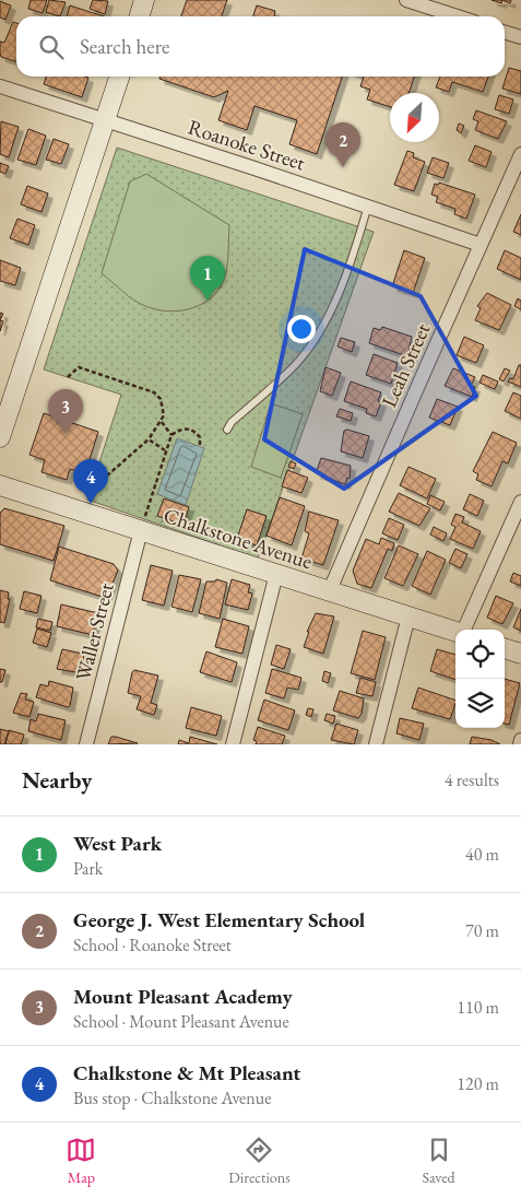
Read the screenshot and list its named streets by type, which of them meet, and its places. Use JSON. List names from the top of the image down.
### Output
{
  "streets": {
    "main road": ["Chalkstone Avenue"],
    "street": ["Roanoke Street", "Leah Street", "Waller Street"]
  },
  "crossings": [
    ["Roanoke Street", "Leah Street"],
    ["Leah Street", "Chalkstone Avenue"],
    ["Chalkstone Avenue", "Waller Street"]
  ],
  "north": "bottom left",
  "page": {
    "search": "Search here",
    "pins": [
      "2",
      "1",
      "3",
      "4"
    ],
    "heading": ["Nearby", "4 results"],
    "list": [
      {
        "mark": "1",
        "name": "West Park",
        "note": "Park",
        "value": "40 m"
      },
      {
        "mark": "2",
        "name": "George J. West Elementary School",
        "note": "School · Roanoke Street",
        "value": "70 m"
      },
      {
        "mark": "3",
        "name": "Mount Pleasant Academy",
        "note": "School · Mount Pleasant Avenue",
        "value": "110 m"
      },
      {
        "mark": "4",
        "name": "Chalkstone & Mt Pleasant",
        "note": "Bus stop · Chalkstone Avenue",
        "value": "120 m"
      }
    ],
    "nav": ["Map", "Directions", "Saved"]
  }
}
